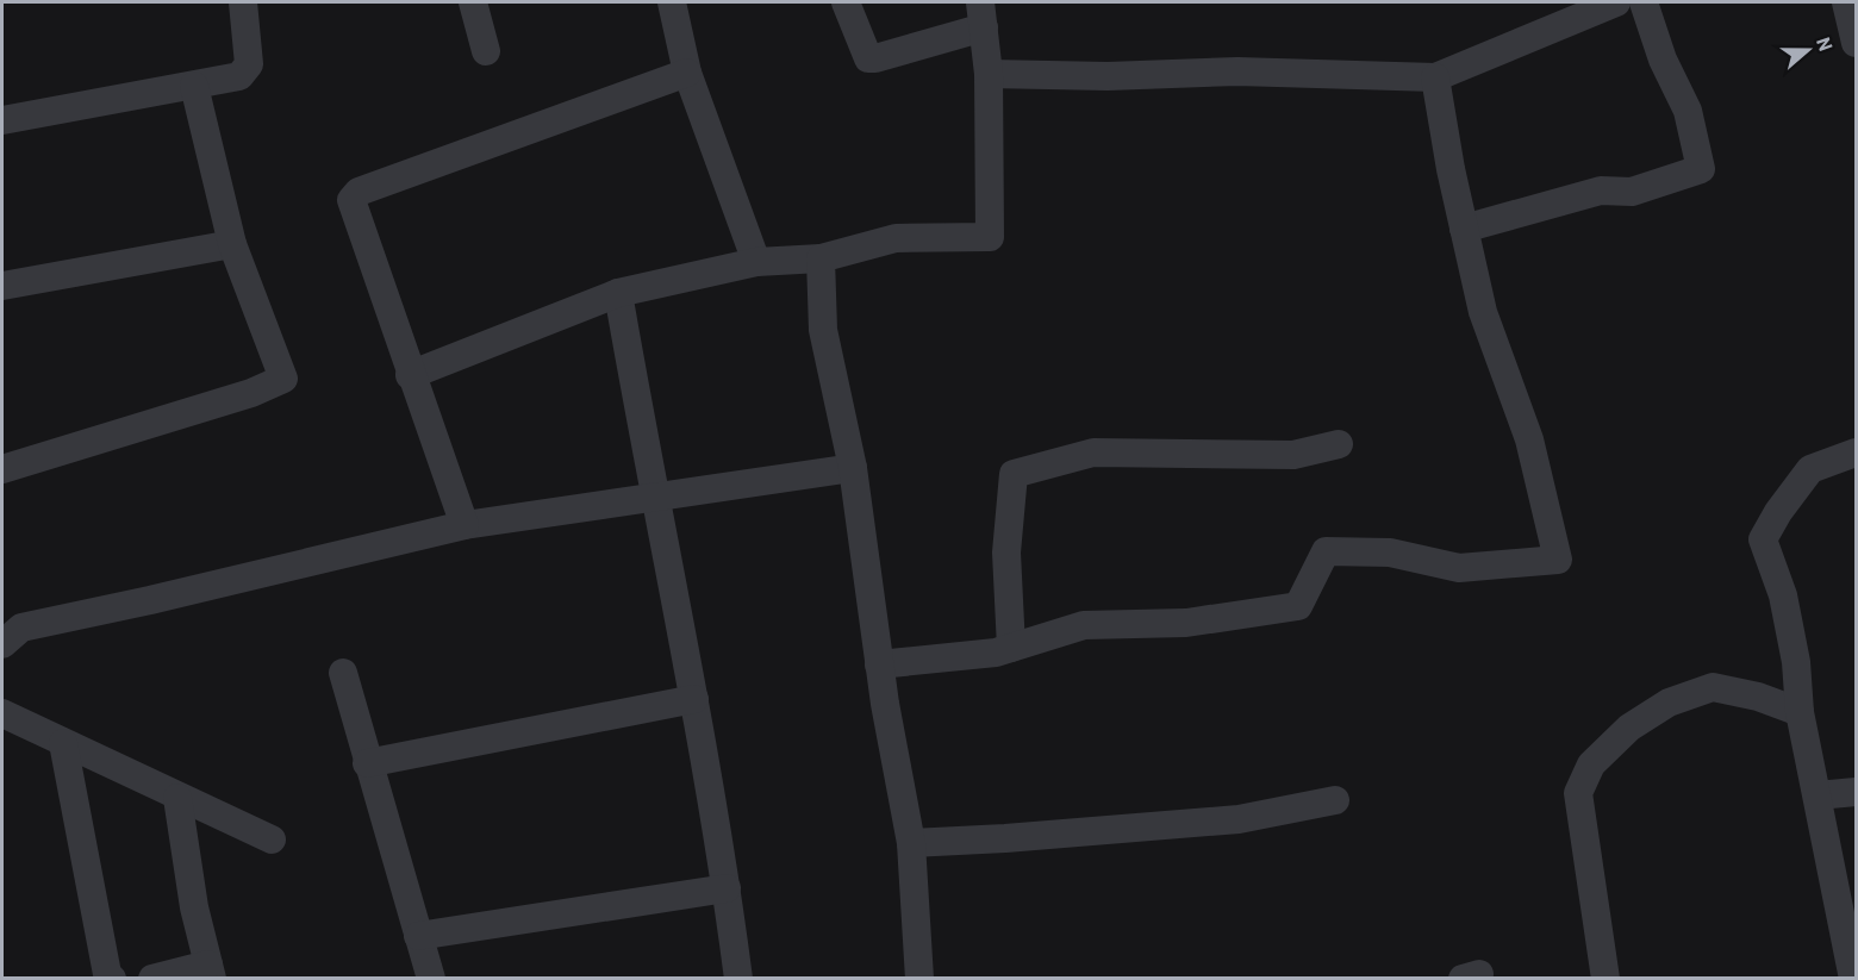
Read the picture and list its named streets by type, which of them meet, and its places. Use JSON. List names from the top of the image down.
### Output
{
  "north": "right"
}
